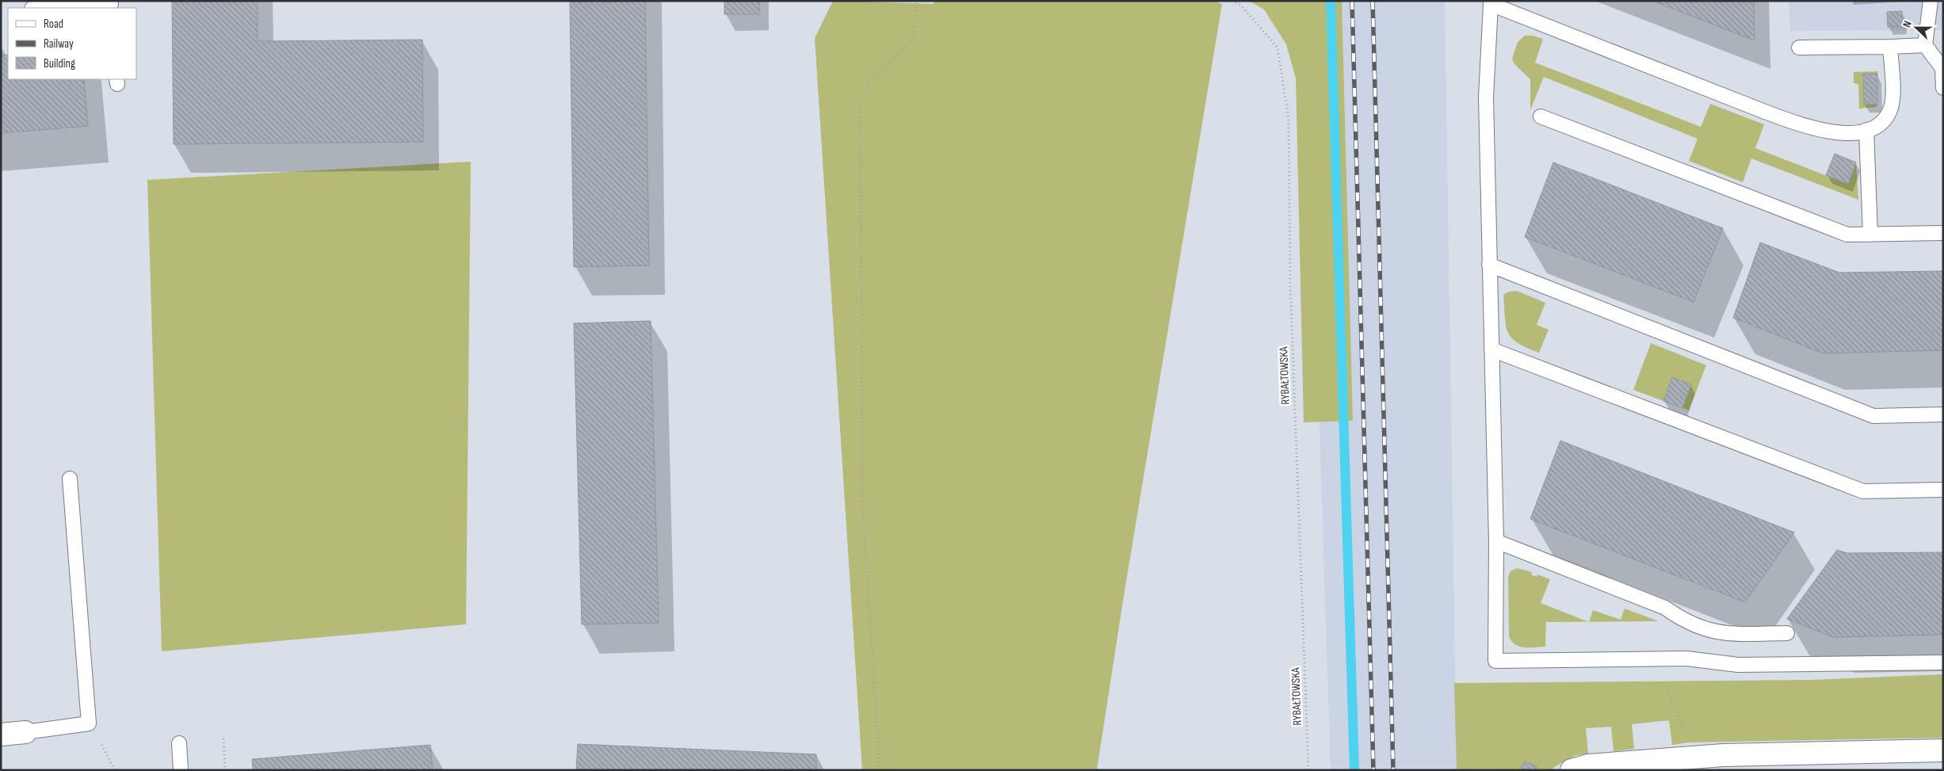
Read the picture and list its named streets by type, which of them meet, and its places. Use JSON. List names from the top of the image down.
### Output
{
  "streets": {
    "path": ["RYBAŁTOWSKA"]
  },
  "legend": ["Road", "Railway", "Building"],
  "north": "left"
}
